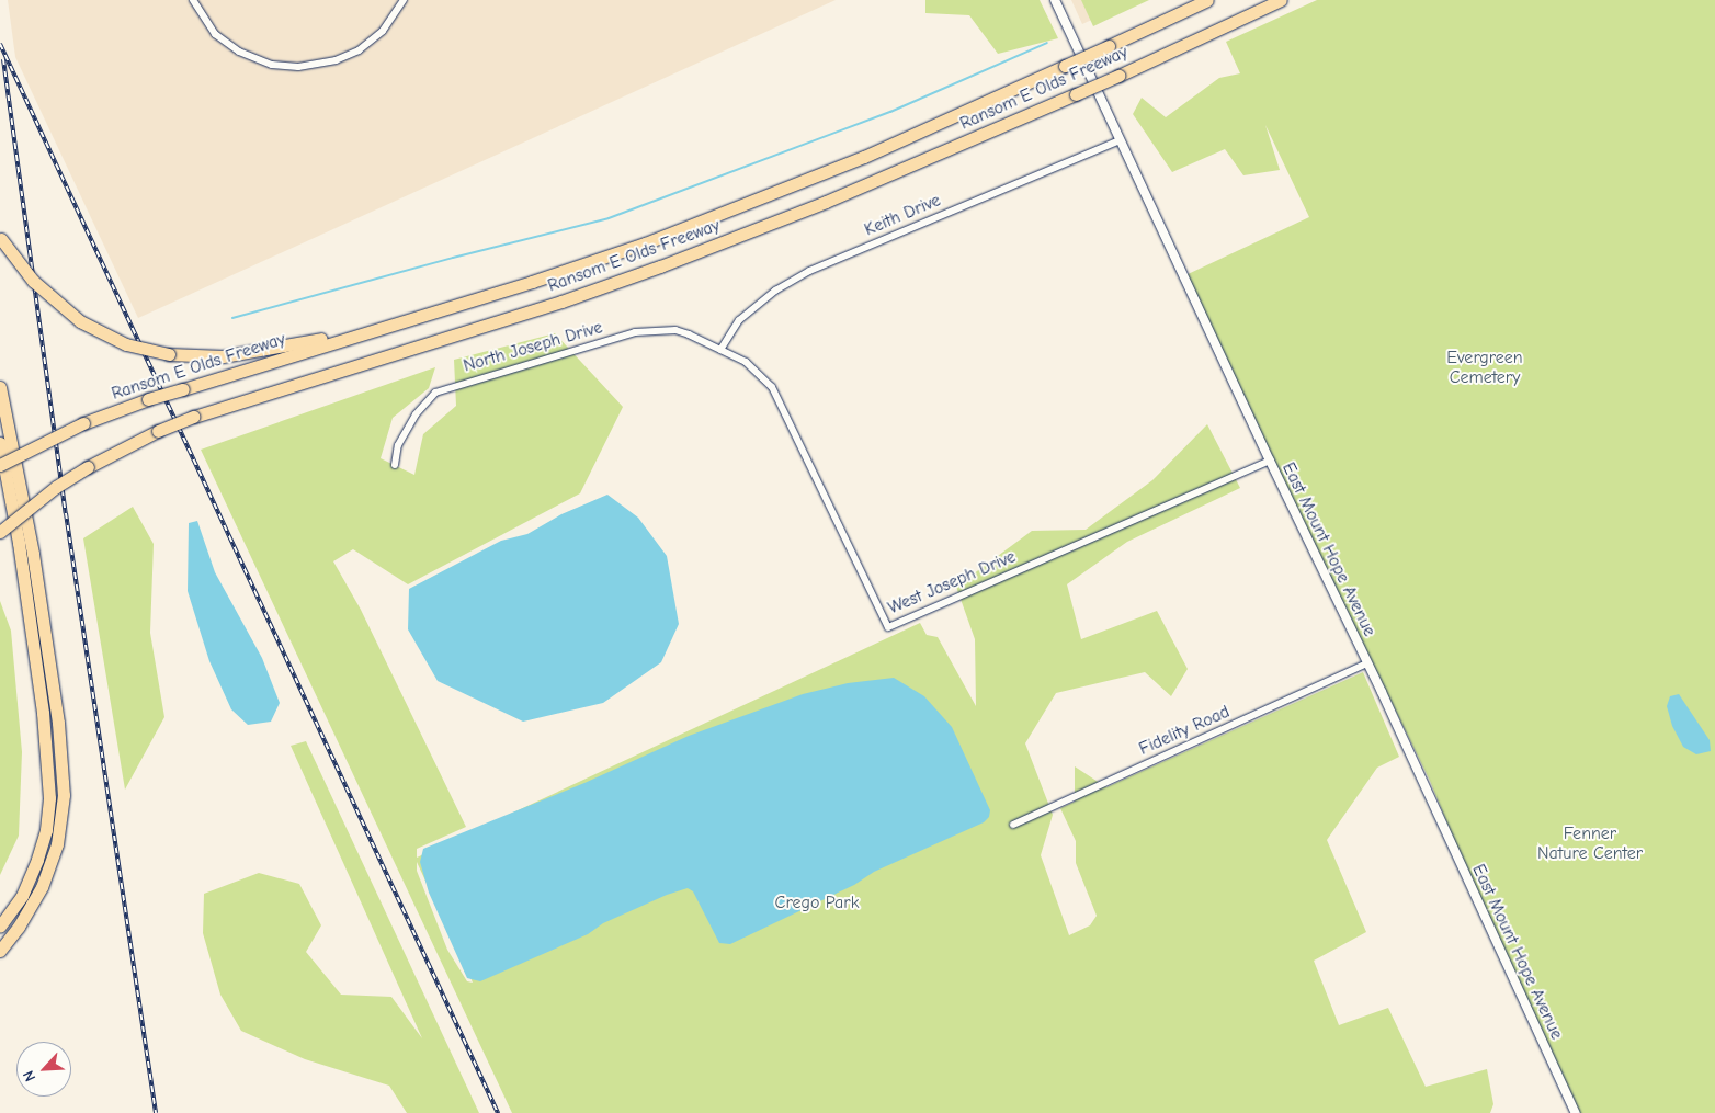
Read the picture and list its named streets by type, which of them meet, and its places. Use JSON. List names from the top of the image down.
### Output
{
  "streets": {
    "highway": ["Ransom E Olds Freeway"],
    "street": [
      "Keith Drive",
      "North Joseph Drive",
      "East Mount Hope Avenue",
      "West Joseph Drive",
      "Fidelity Road"
    ]
  },
  "crossings": [
    ["Keith Drive", "North Joseph Drive"],
    ["Keith Drive", "East Mount Hope Avenue"],
    ["Keith Drive", "West Joseph Drive"],
    ["North Joseph Drive", "West Joseph Drive"],
    ["East Mount Hope Avenue", "West Joseph Drive"],
    ["East Mount Hope Avenue", "Fidelity Road"]
  ],
  "parks": ["Evergreen Cemetery", "Fenner Nature Center", "Crego Park"],
  "north": "bottom left"
}
